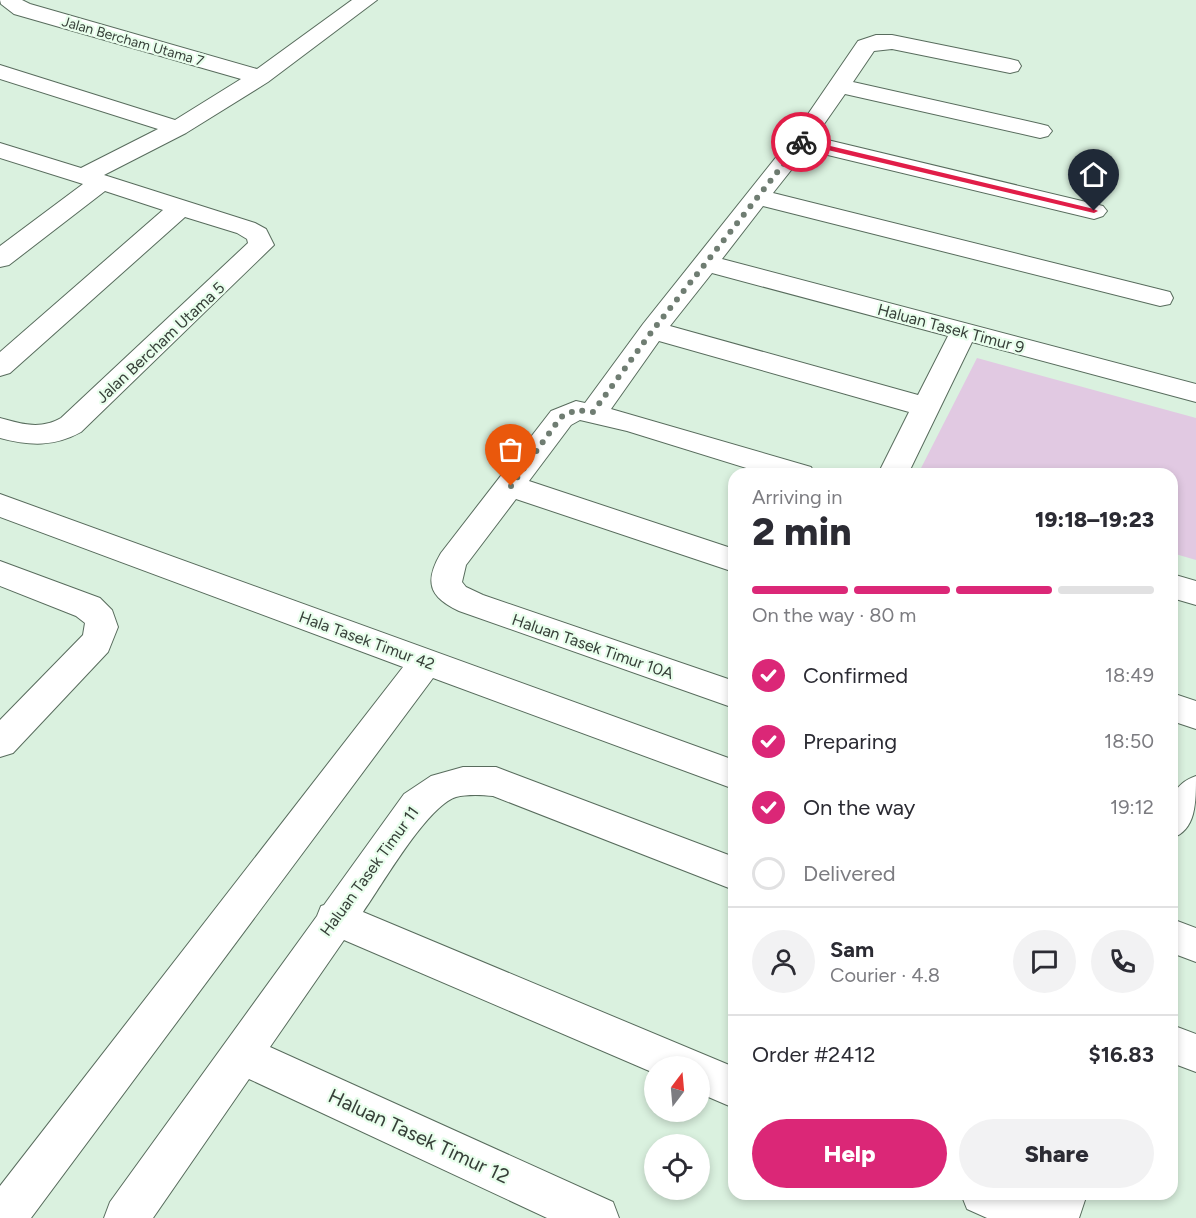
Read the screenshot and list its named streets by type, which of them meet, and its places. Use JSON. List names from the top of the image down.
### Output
{
  "streets": {
    "street": [
      "Jalan Bercham Utama 7",
      "Haluan Tasek Timur 9",
      "Jalan Bercham Utama 5",
      "Hala Tasek Timur 42",
      "Haluan Tasek Timur 10A",
      "Haluan Tasek Timur 11",
      "Haluan Tasek Timur 12"
    ]
  },
  "crossings": [
    ["Haluan Tasek Timur 11", "Haluan Tasek Timur 12"]
  ],
  "north": "top",
  "page": {
    "heading": ["2 min", "Arriving in", "19:18–19:23"],
    "panel": [
      "Sam",
      "Courier · 4.8",
      "Order #2412",
      "$16.83"
    ],
    "bar": "On the way · 80 m",
    "list": [
      ["Confirmed", "18:49"],
      ["Preparing", "18:50"],
      ["On the way", "19:12"],
      "Delivered"
    ],
    "buttons": ["Help", "Share"]
  }
}
